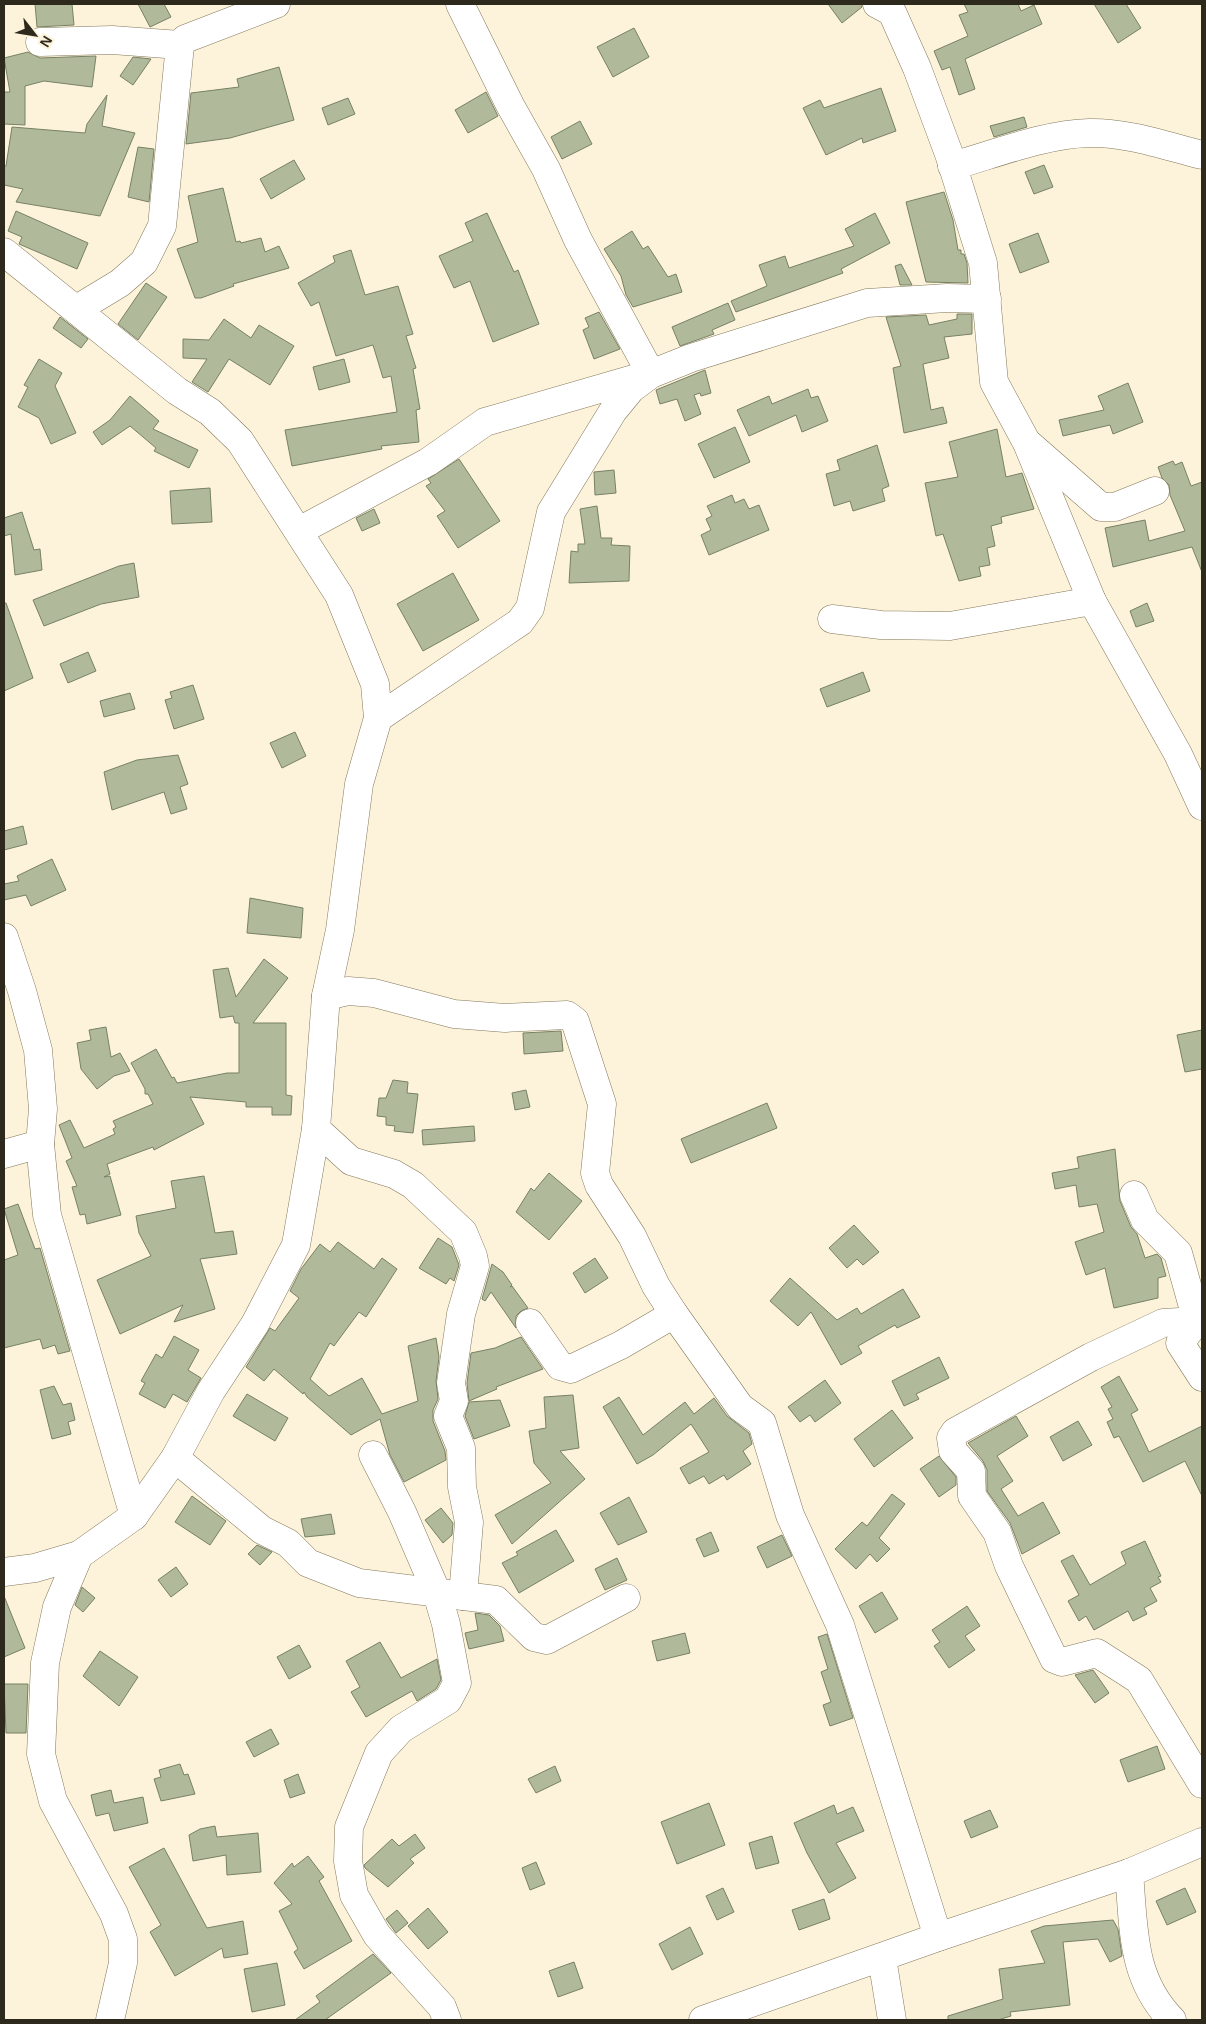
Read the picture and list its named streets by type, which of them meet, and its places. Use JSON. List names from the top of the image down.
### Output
{
  "north": "bottom right"
}
